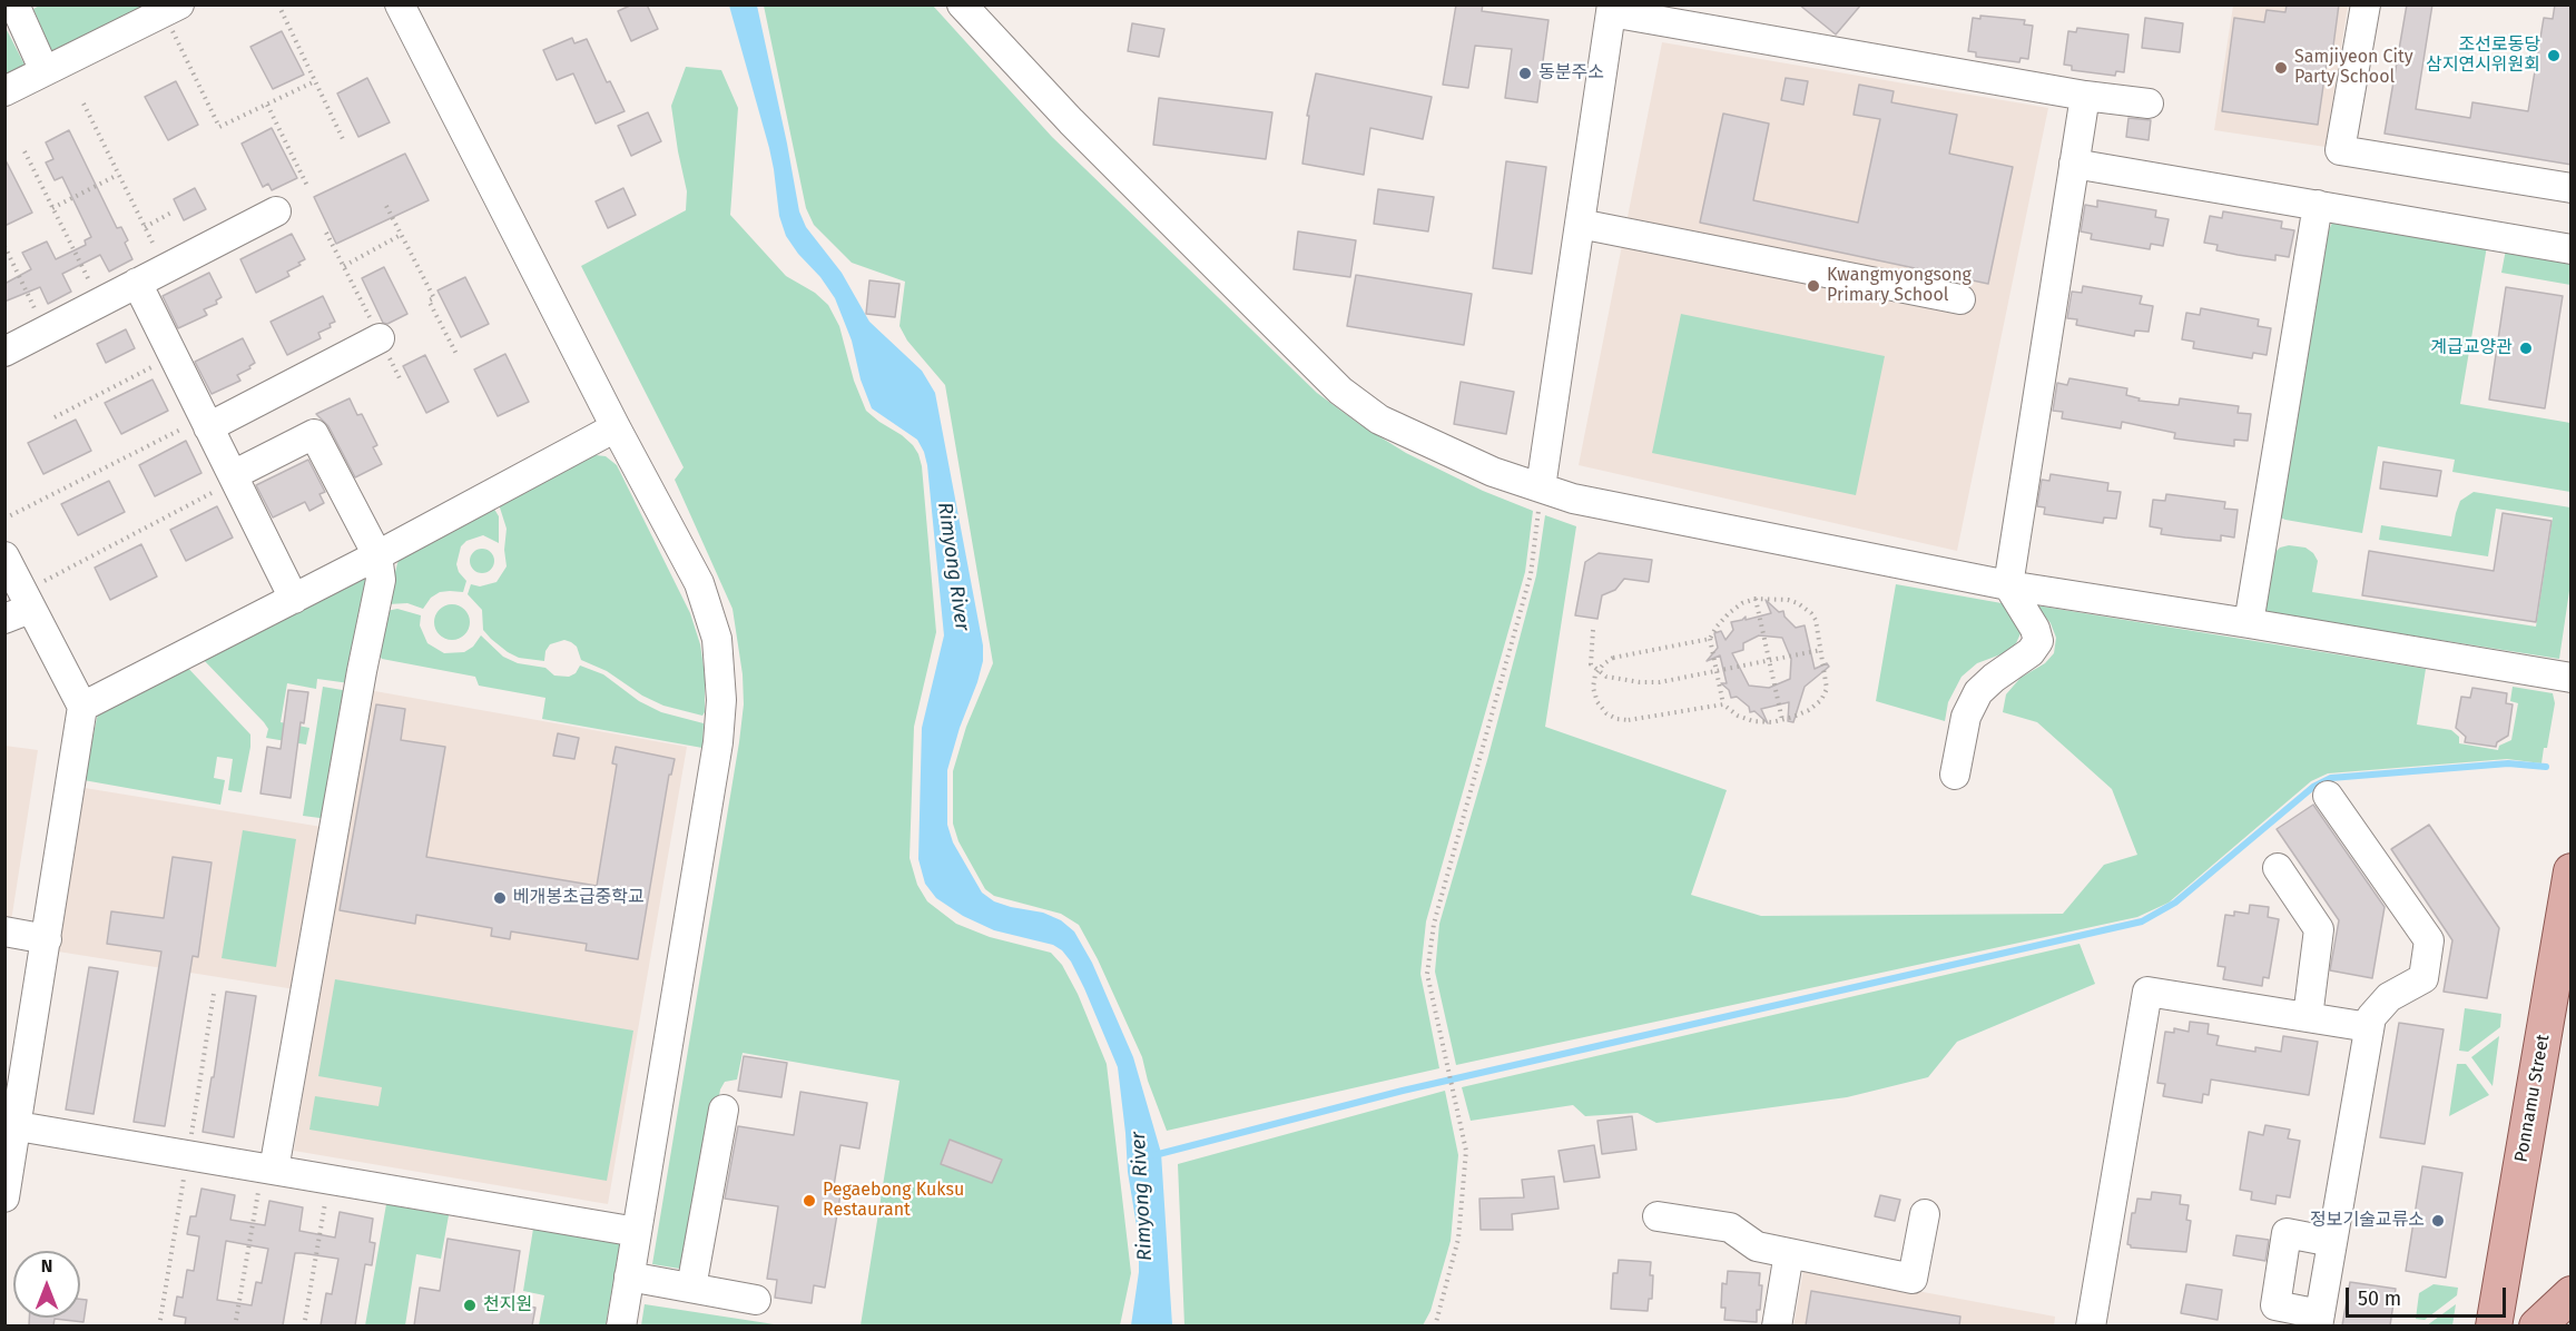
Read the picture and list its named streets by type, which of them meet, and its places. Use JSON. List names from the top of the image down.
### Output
{
  "streets": {
    "main road": ["Ponnamu Street"]
  },
  "water": ["Rimyong River"],
  "places": [
    "조선로동당 삼지연시위원회",
    "Samjiyeon City Party School",
    "동분주소",
    "Kwangmyongsong Primary School",
    "계급교양관",
    "베개봉초급중학교",
    "Pegaebong Kuksu Restaurant",
    "정보기술교류소",
    "천지원"
  ],
  "scale_bar": "50 m",
  "north": "top"
}
